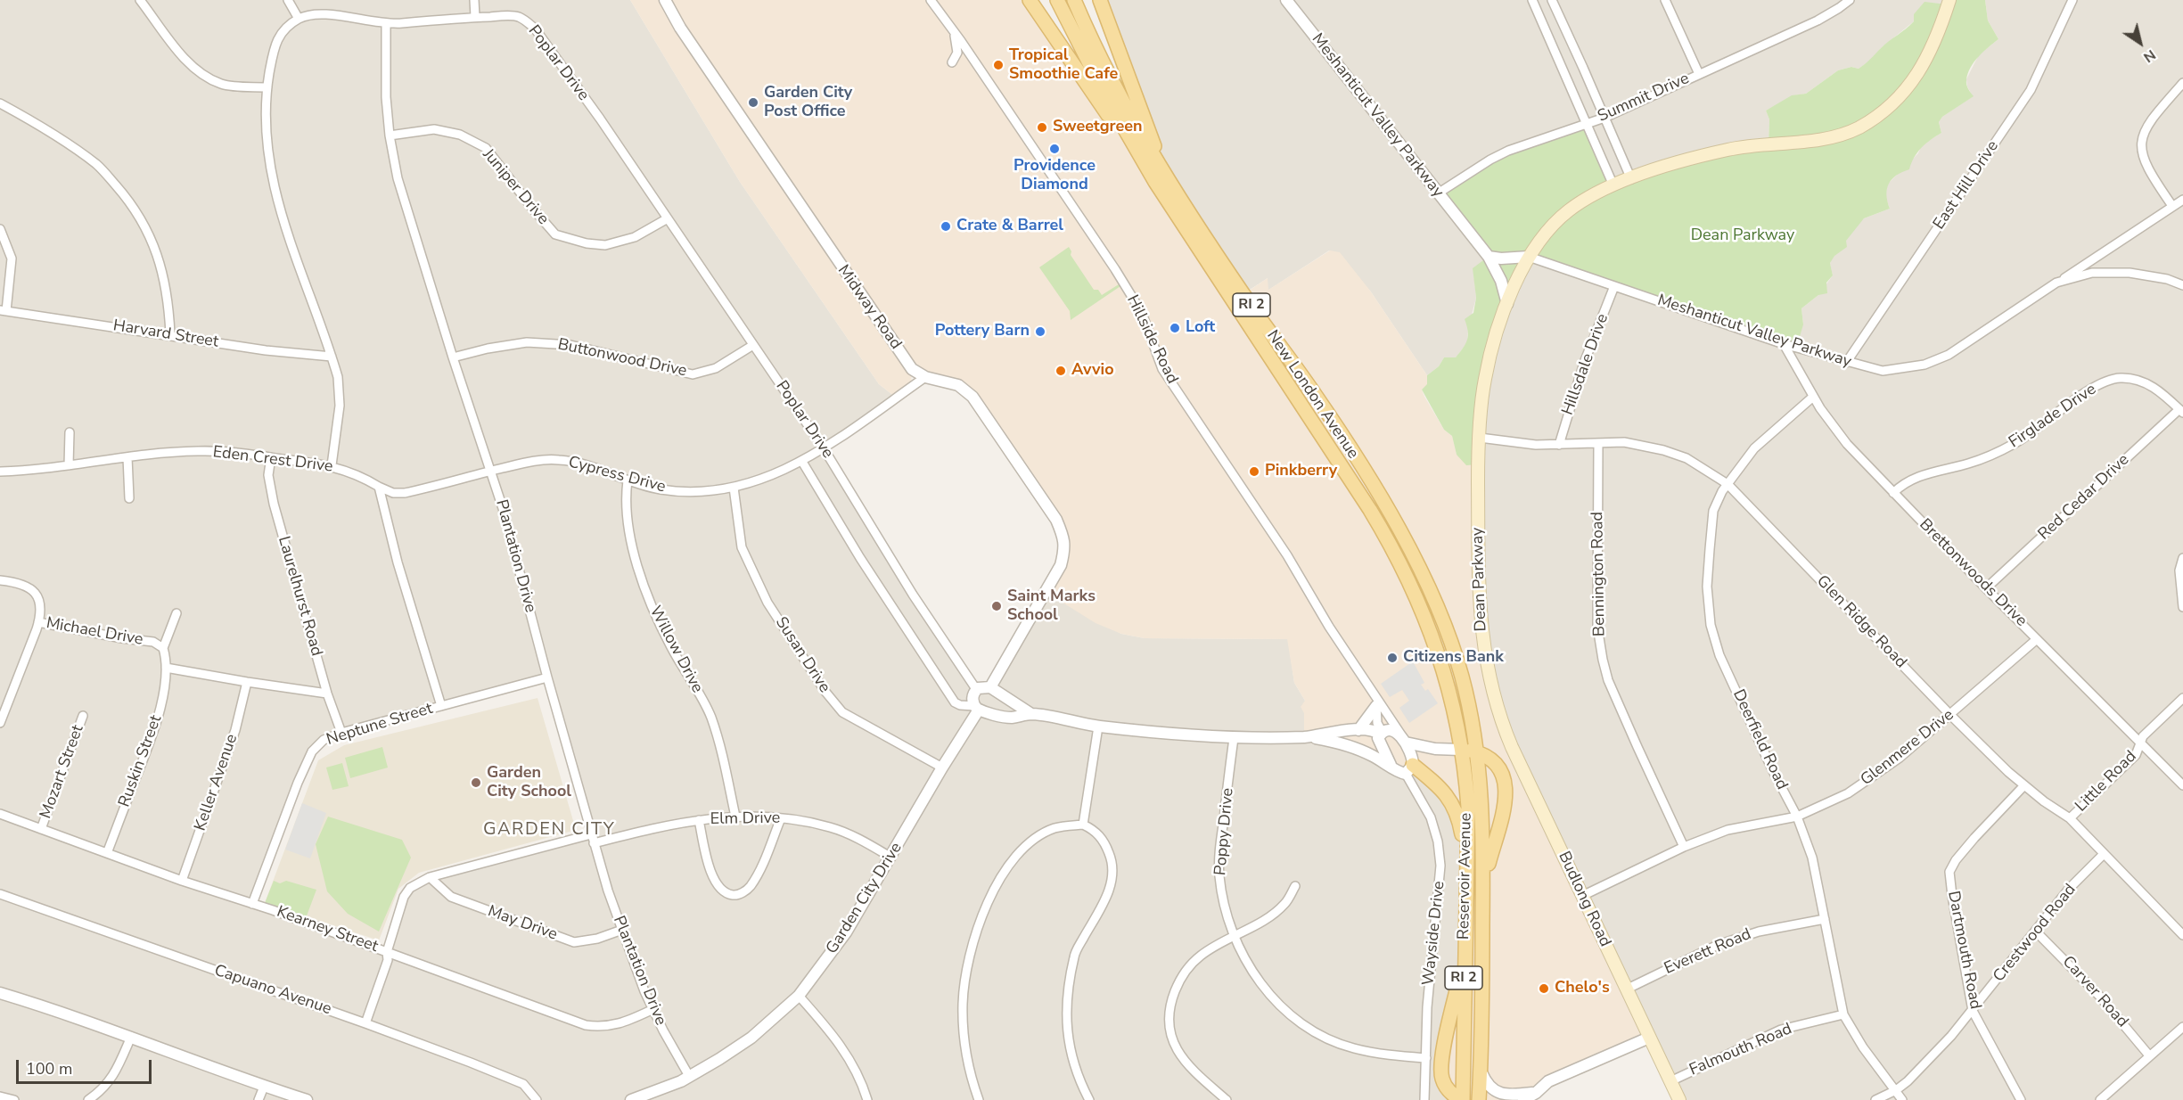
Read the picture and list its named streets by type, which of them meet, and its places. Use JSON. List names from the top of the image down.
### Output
{
  "streets": {
    "main road": [
      "RI 2",
      "New London Avenue",
      "Dean Parkway",
      "Reservoir Avenue",
      "Budlong Road"
    ],
    "street": [
      "Poplar Drive",
      "Summit Drive",
      "Meshanticut Valley Parkway",
      "East Hill Drive",
      "Juniper Drive",
      "Midway Road",
      "Harvard Street",
      "Hillside Road",
      "Buttonwood Drive",
      "Hillsdale Drive",
      "Firglade Drive",
      "Eden Crest Drive",
      "Cypress Drive",
      "Red Cedar Drive",
      "Plantation Drive",
      "Brettonwoods Drive",
      "Bennington Road",
      "Laurelhurst Road",
      "Glen Ridge Road",
      "Michael Drive",
      "Willow Drive",
      "Susan Drive",
      "Neptune Street",
      "Deerfield Road",
      "Glenmere Drive",
      "Ruskin Street",
      "Mozart Street",
      "Little Road",
      "Keller Avenue",
      "Elm Drive",
      "Poppy Drive",
      "Garden City Drive",
      "May Drive",
      "Kearney Street",
      "Wayside Drive",
      "Crestwood Road",
      "Dartmouth Road",
      "Everett Road",
      "Capuano Avenue",
      "Carver Road",
      "Falmouth Road"
    ]
  },
  "crossings": [
    ["Poplar Drive", "Juniper Drive"],
    ["Poplar Drive", "Midway Road"],
    ["Poplar Drive", "Buttonwood Drive"],
    ["Poplar Drive", "Cypress Drive"],
    ["Poplar Drive", "Plantation Drive"],
    ["Poplar Drive", "Garden City Drive"],
    ["Summit Drive", "Meshanticut Valley Parkway"],
    ["Meshanticut Valley Parkway", "East Hill Drive"],
    ["Meshanticut Valley Parkway", "Hillsdale Drive"],
    ["Meshanticut Valley Parkway", "Brettonwoods Drive"],
    ["Meshanticut Valley Parkway", "Dean Parkway"],
    ["Juniper Drive", "Plantation Drive"],
    ["Midway Road", "Cypress Drive"],
    ["Midway Road", "Garden City Drive"],
    ["Buttonwood Drive", "Plantation Drive"],
    ["Hillsdale Drive", "Glen Ridge Road"],
    ["New London Avenue", "Reservoir Avenue"],
    ["Firglade Drive", "Red Cedar Drive"],
    ["Firglade Drive", "Brettonwoods Drive"],
    ["Eden Crest Drive", "Cypress Drive"],
    ["Eden Crest Drive", "Laurelhurst Road"],
    ["Cypress Drive", "Plantation Drive"],
    ["Cypress Drive", "Willow Drive"],
    ["Cypress Drive", "Susan Drive"],
    ["Red Cedar Drive", "Brettonwoods Drive"],
    ["Plantation Drive", "Neptune Street"],
    ["Plantation Drive", "Elm Drive"],
    ["Plantation Drive", "Garden City Drive"],
    ["Plantation Drive", "May Drive"],
    ["Plantation Drive", "Kearney Street"],
    ["Brettonwoods Drive", "Deerfield Road"],
    ["Brettonwoods Drive", "Glenmere Drive"],
    ["Brettonwoods Drive", "Little Road"],
    ["Bennington Road", "Glen Ridge Road"],
    ["Bennington Road", "Glenmere Drive"],
    ["Dean Parkway", "Glen Ridge Road"],
    ["Dean Parkway", "Budlong Road"],
    ["Laurelhurst Road", "Neptune Street"],
    ["Glen Ridge Road", "Deerfield Road"],
    ["Glen Ridge Road", "Glenmere Drive"],
    ["Glen Ridge Road", "Little Road"],
    ["Glen Ridge Road", "Crestwood Road"],
    ["Glen Ridge Road", "Dartmouth Road"],
    ["Michael Drive", "Ruskin Street"],
    ["Willow Drive", "Elm Drive"],
    ["Susan Drive", "Garden City Drive"],
    ["Neptune Street", "Kearney Street"],
    ["Deerfield Road", "Glenmere Drive"],
    ["Deerfield Road", "Crestwood Road"],
    ["Deerfield Road", "Everett Road"],
    ["Deerfield Road", "Falmouth Road"],
    ["Glenmere Drive", "Budlong Road"],
    ["Ruskin Street", "Kearney Street"],
    ["Mozart Street", "Kearney Street"],
    ["Keller Avenue", "Kearney Street"],
    ["Elm Drive", "Garden City Drive"],
    ["Poppy Drive", "Wayside Drive"],
    ["Budlong Road", "Everett Road"],
    ["Budlong Road", "Falmouth Road"],
    ["Crestwood Road", "Dartmouth Road"],
    ["Crestwood Road", "Carver Road"]
  ],
  "districts": ["GARDEN CITY"],
  "parks": ["Dean Parkway"],
  "places": [
    "Tropical Smoothie Cafe",
    "Garden City Post Office",
    "Sweetgreen",
    "Providence Diamond",
    "Crate & Barrel",
    "Loft",
    "Pottery Barn",
    "Avvio",
    "Pinkberry",
    "Saint Marks School",
    "Citizens Bank",
    "Garden City School",
    "Chelo's"
  ],
  "scale_bar": "100 m",
  "north": "bottom right"
}
